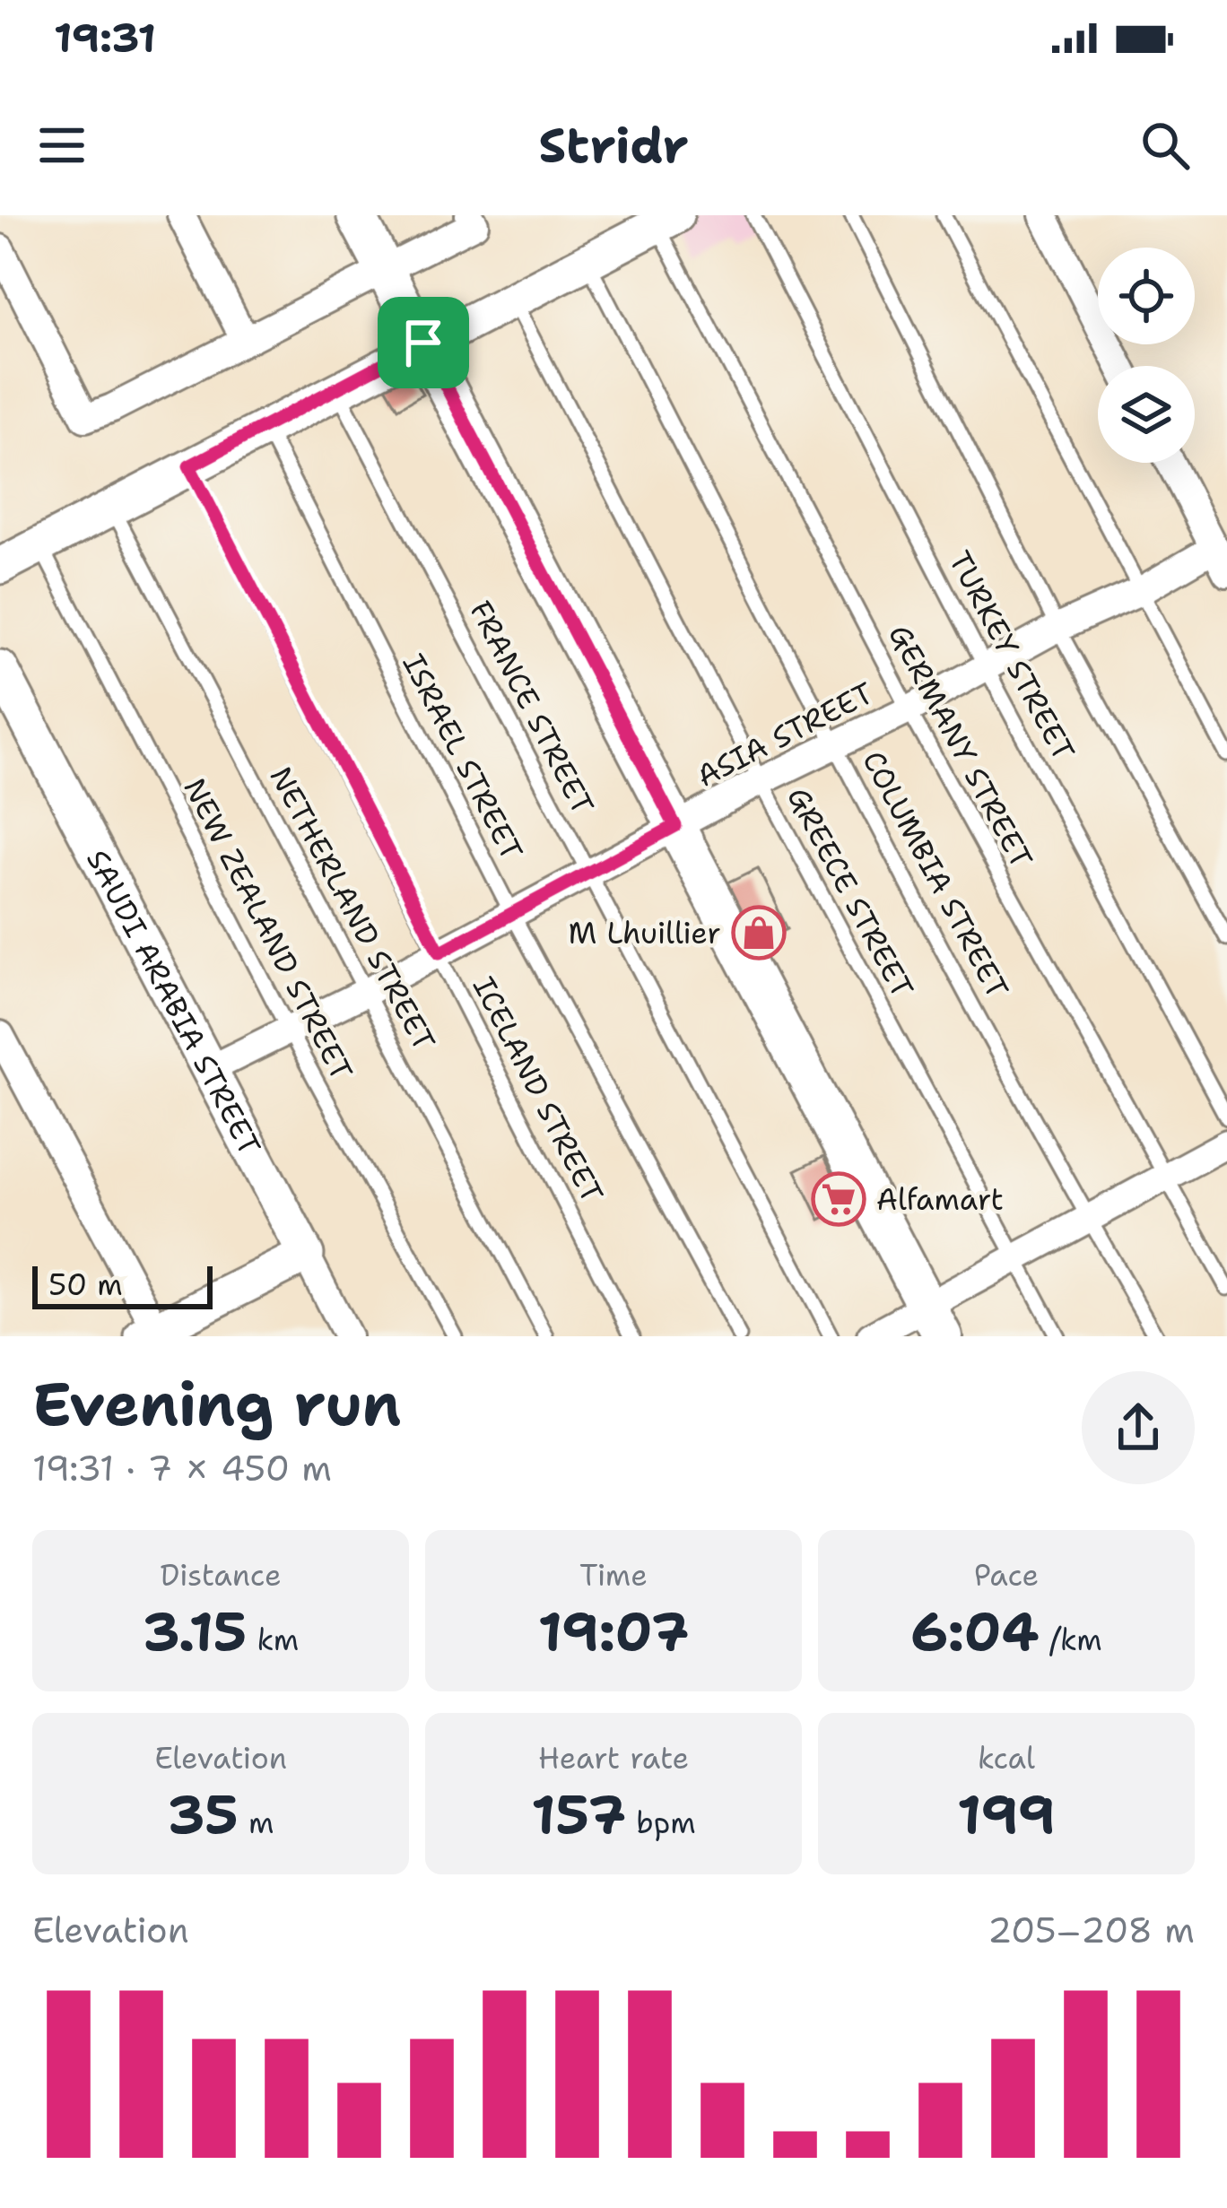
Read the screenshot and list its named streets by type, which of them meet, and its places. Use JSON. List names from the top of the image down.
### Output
{
  "streets": {
    "street": ["ASIA STREET", "SAUDI ARABIA STREET"],
    "lane": [
      "TURKEY STREET",
      "FRANCE STREET",
      "GERMANY STREET",
      "ISRAEL STREET",
      "COLUMBIA STREET",
      "GREECE STREET",
      "NETHERLAND STREET",
      "NEW ZEALAND STREET",
      "ICELAND STREET"
    ]
  },
  "crossings": [
    ["TURKEY STREET", "ASIA STREET"],
    ["FRANCE STREET", "ASIA STREET"],
    ["ASIA STREET", "GERMANY STREET"],
    ["ASIA STREET", "ISRAEL STREET"],
    ["ASIA STREET", "COLUMBIA STREET"],
    ["ASIA STREET", "GREECE STREET"],
    ["ASIA STREET", "NETHERLAND STREET"],
    ["ASIA STREET", "NEW ZEALAND STREET"],
    ["ASIA STREET", "SAUDI ARABIA STREET"],
    ["ASIA STREET", "ICELAND STREET"]
  ],
  "places": {
    "shop": ["M Lhuillier"],
    "supermarket": ["Alfamart"]
  },
  "scale_bar": "50 m",
  "page": {
    "status": "19:31",
    "header": "Stridr",
    "scale": "50 m",
    "heading": ["Evening run", "19:31 · 7 × 450 m"],
    "stats": [
      ["Distance", "3.15 km"],
      ["Time", "19:07"],
      ["Pace", "6:04 /km"],
      ["Elevation", "35 m"],
      ["Heart rate", "157 bpm"],
      ["kcal", "199"]
    ],
    "chart": ["Elevation", "205–208 m"]
  }
}
